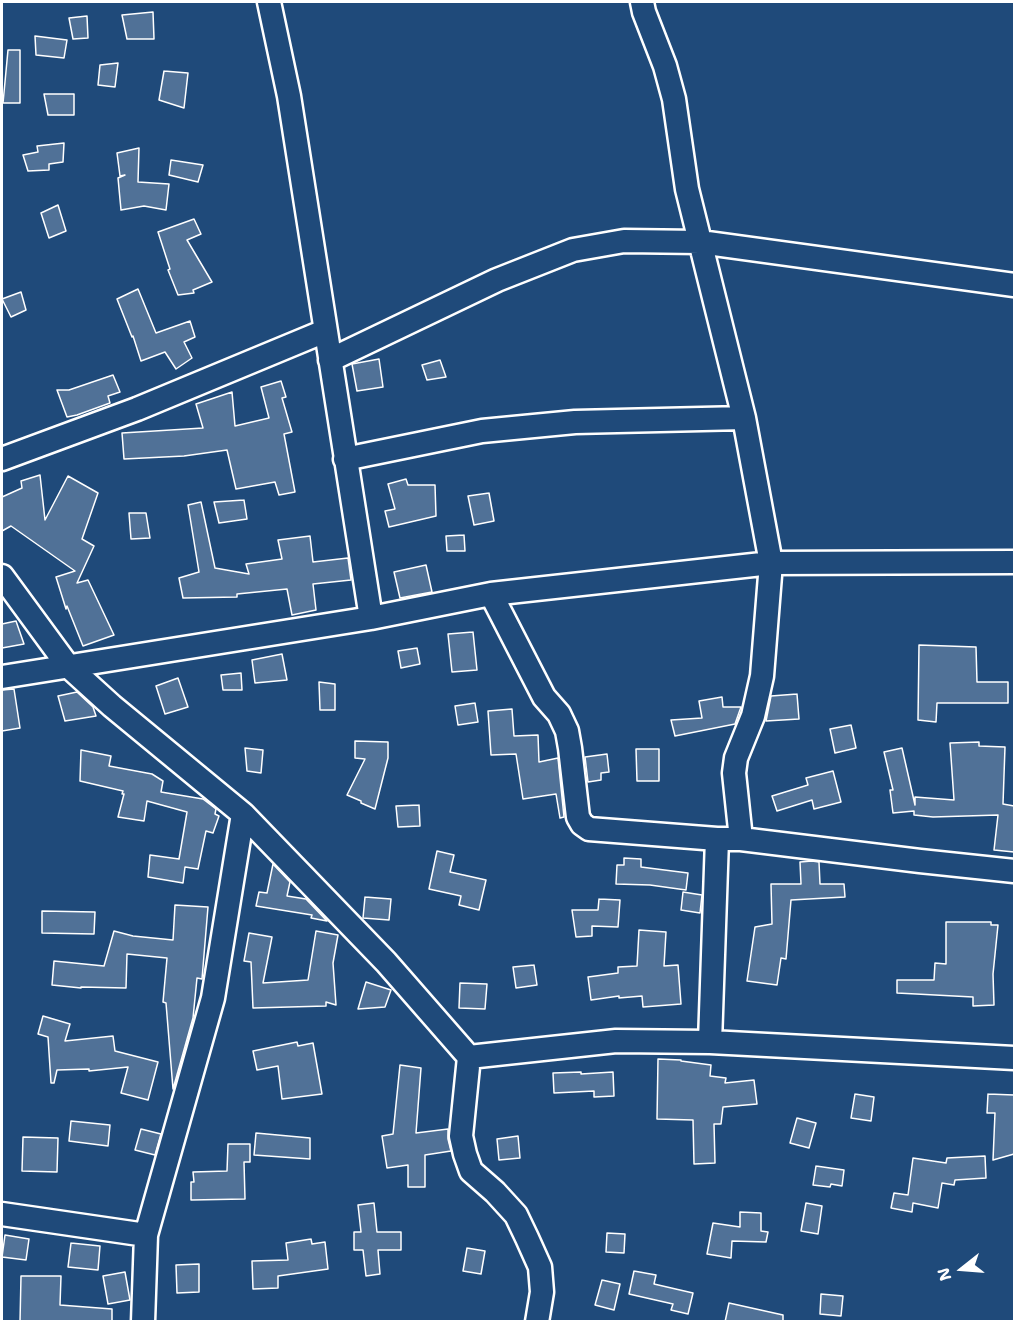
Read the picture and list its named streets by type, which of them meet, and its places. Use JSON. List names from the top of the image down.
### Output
{
  "north": "left"
}
